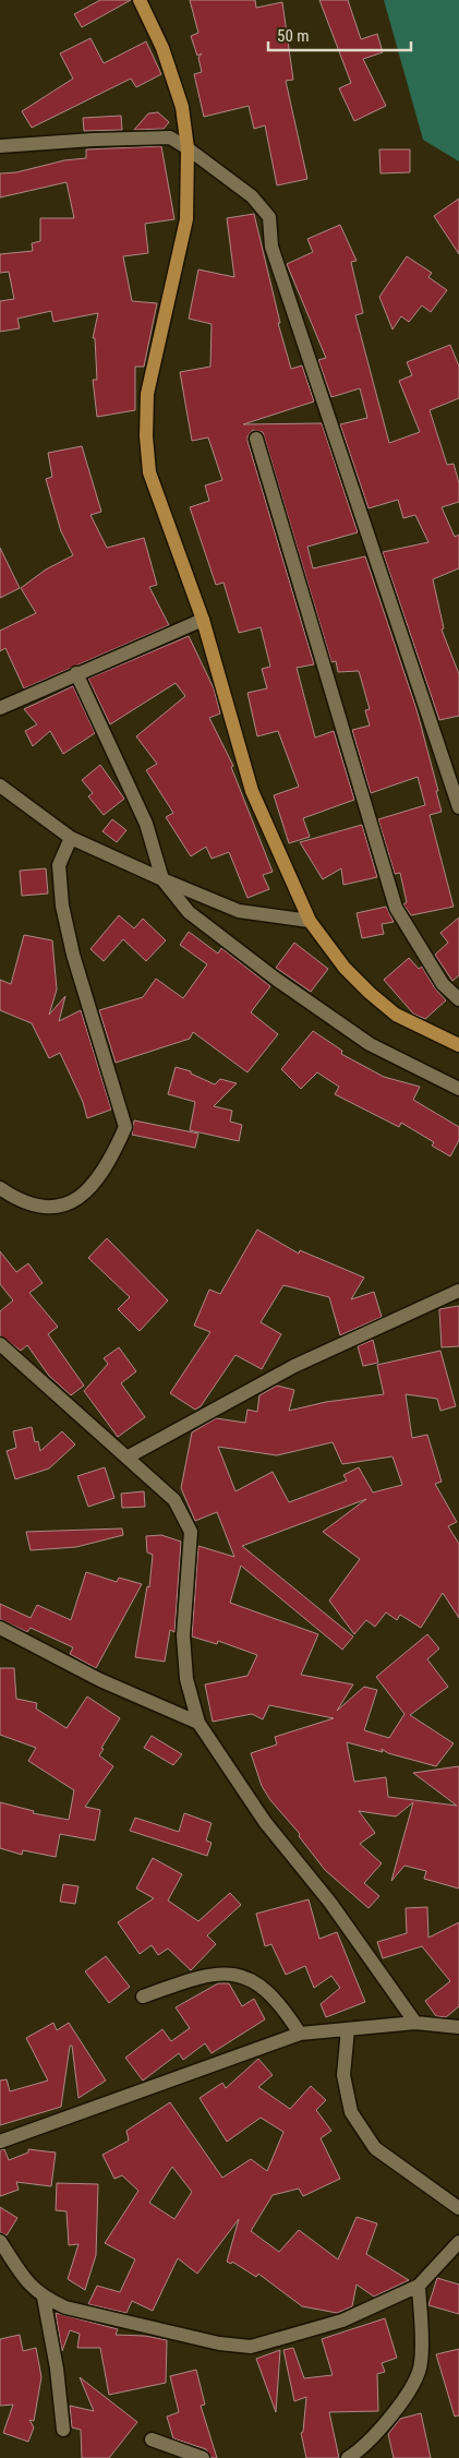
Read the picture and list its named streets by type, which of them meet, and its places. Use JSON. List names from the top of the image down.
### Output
{
  "scale_bar": "50 m"
}
